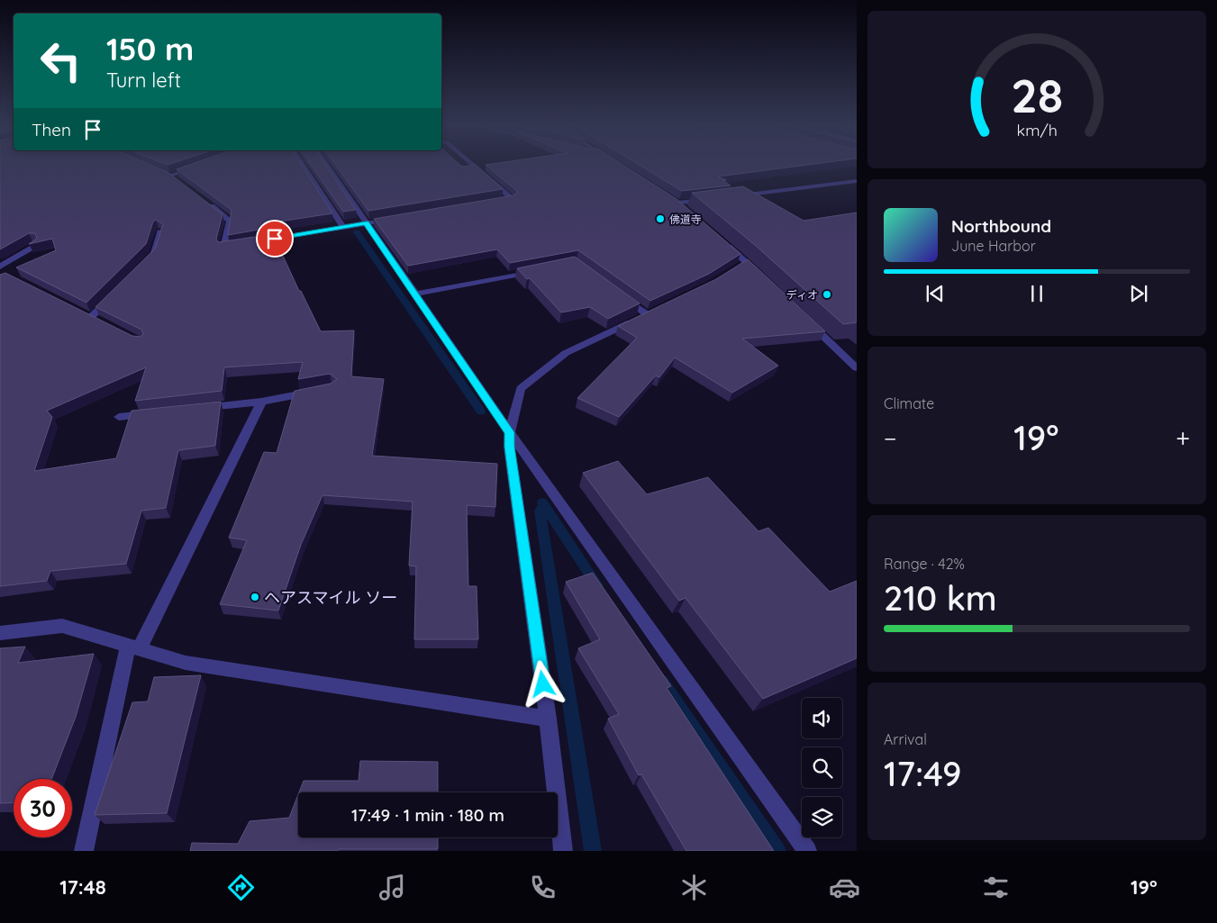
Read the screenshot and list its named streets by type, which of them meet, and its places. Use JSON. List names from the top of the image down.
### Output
{
  "places": ["佛道寺", "ディオ", "ヘアスマイル ソー"],
  "page": {
    "turn": ["150 m", "Turn left"],
    "then": "Then",
    "song": ["Northbound", "June Harbor"],
    "tile": [
      "Climate",
      ["Range · 42%", "210 km"],
      ["Arrival", "17:49"]
    ],
    "heat": ["−", "19°", "+"],
    "limit": "30",
    "trip": "17:49 · 1 min · 180 m",
    "tabs": ["17:48", "19°"],
    "gauge": ["28", "km/h"]
  }
}
